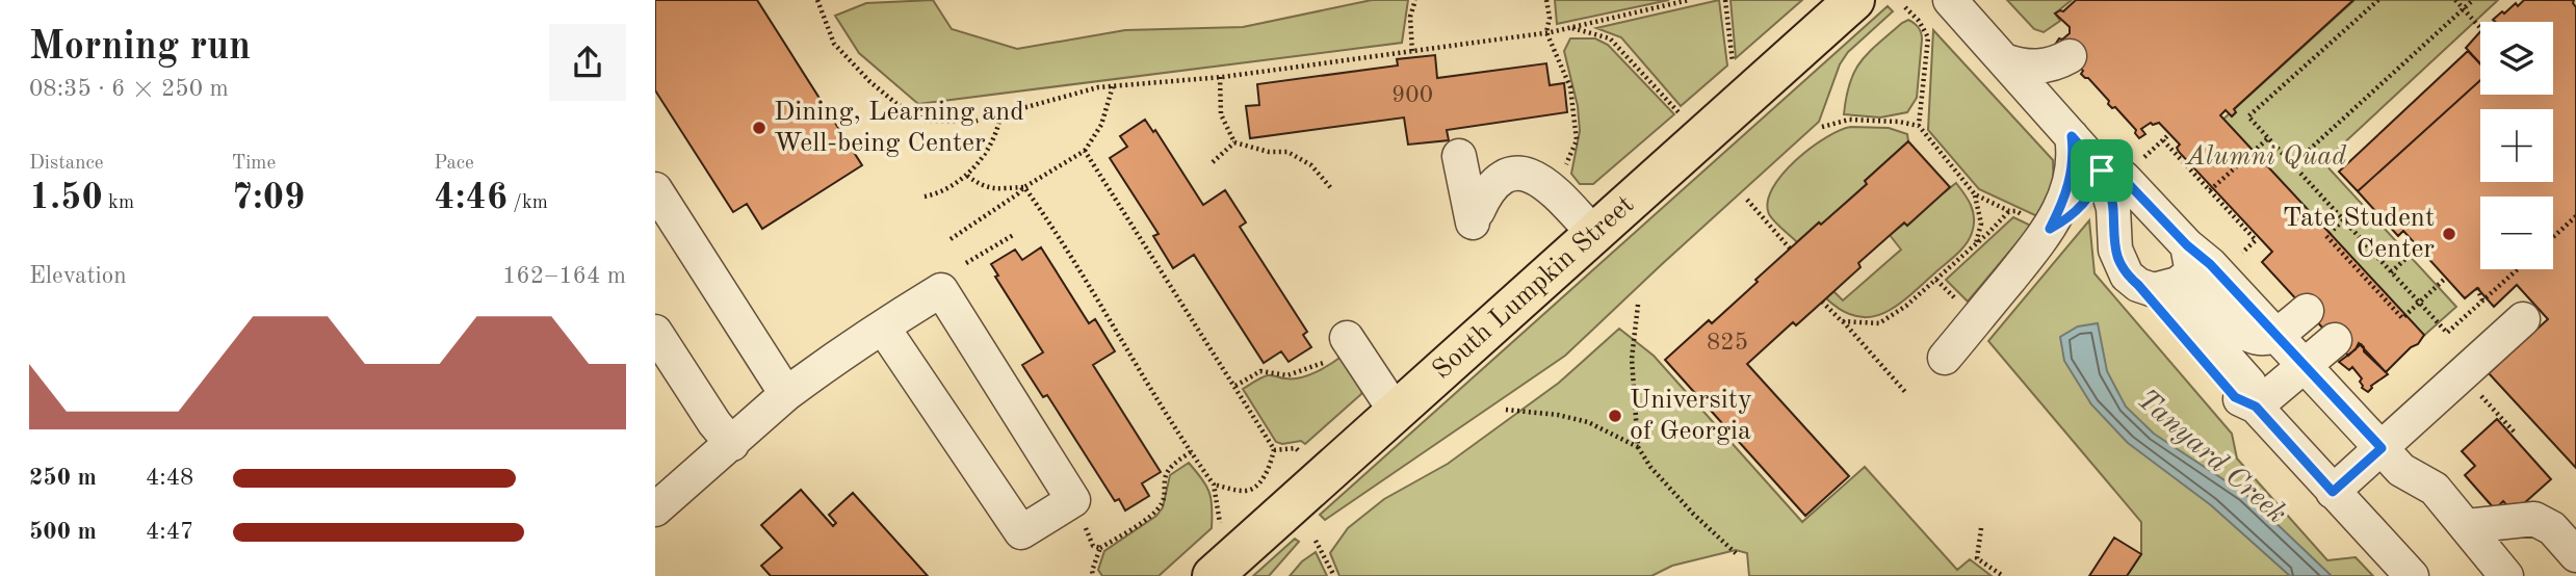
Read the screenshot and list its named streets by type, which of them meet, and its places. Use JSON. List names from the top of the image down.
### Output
{
  "streets": {
    "main road": ["South Lumpkin Street"]
  },
  "water": ["Tanyard Creek"],
  "parks": ["Alumni Quad"],
  "places": ["Dining, Learning and Well-being Center", "Tate Student Center", "University of Georgia"],
  "house_numbers": ["900", "825"],
  "page": {
    "heading": ["Morning run", "08:35 · 6 × 250 m"],
    "map_buttons": ["+", "−"],
    "stats": [
      ["Distance", "1.50 km"],
      ["Time", "7:09"],
      ["Pace", "4:46 /km"]
    ],
    "chart": ["Elevation", "162–164 m"],
    "list": [
      {
        "name": "250 m",
        "note": "4:48"
      },
      {
        "name": "500 m",
        "note": "4:47"
      }
    ]
  }
}
